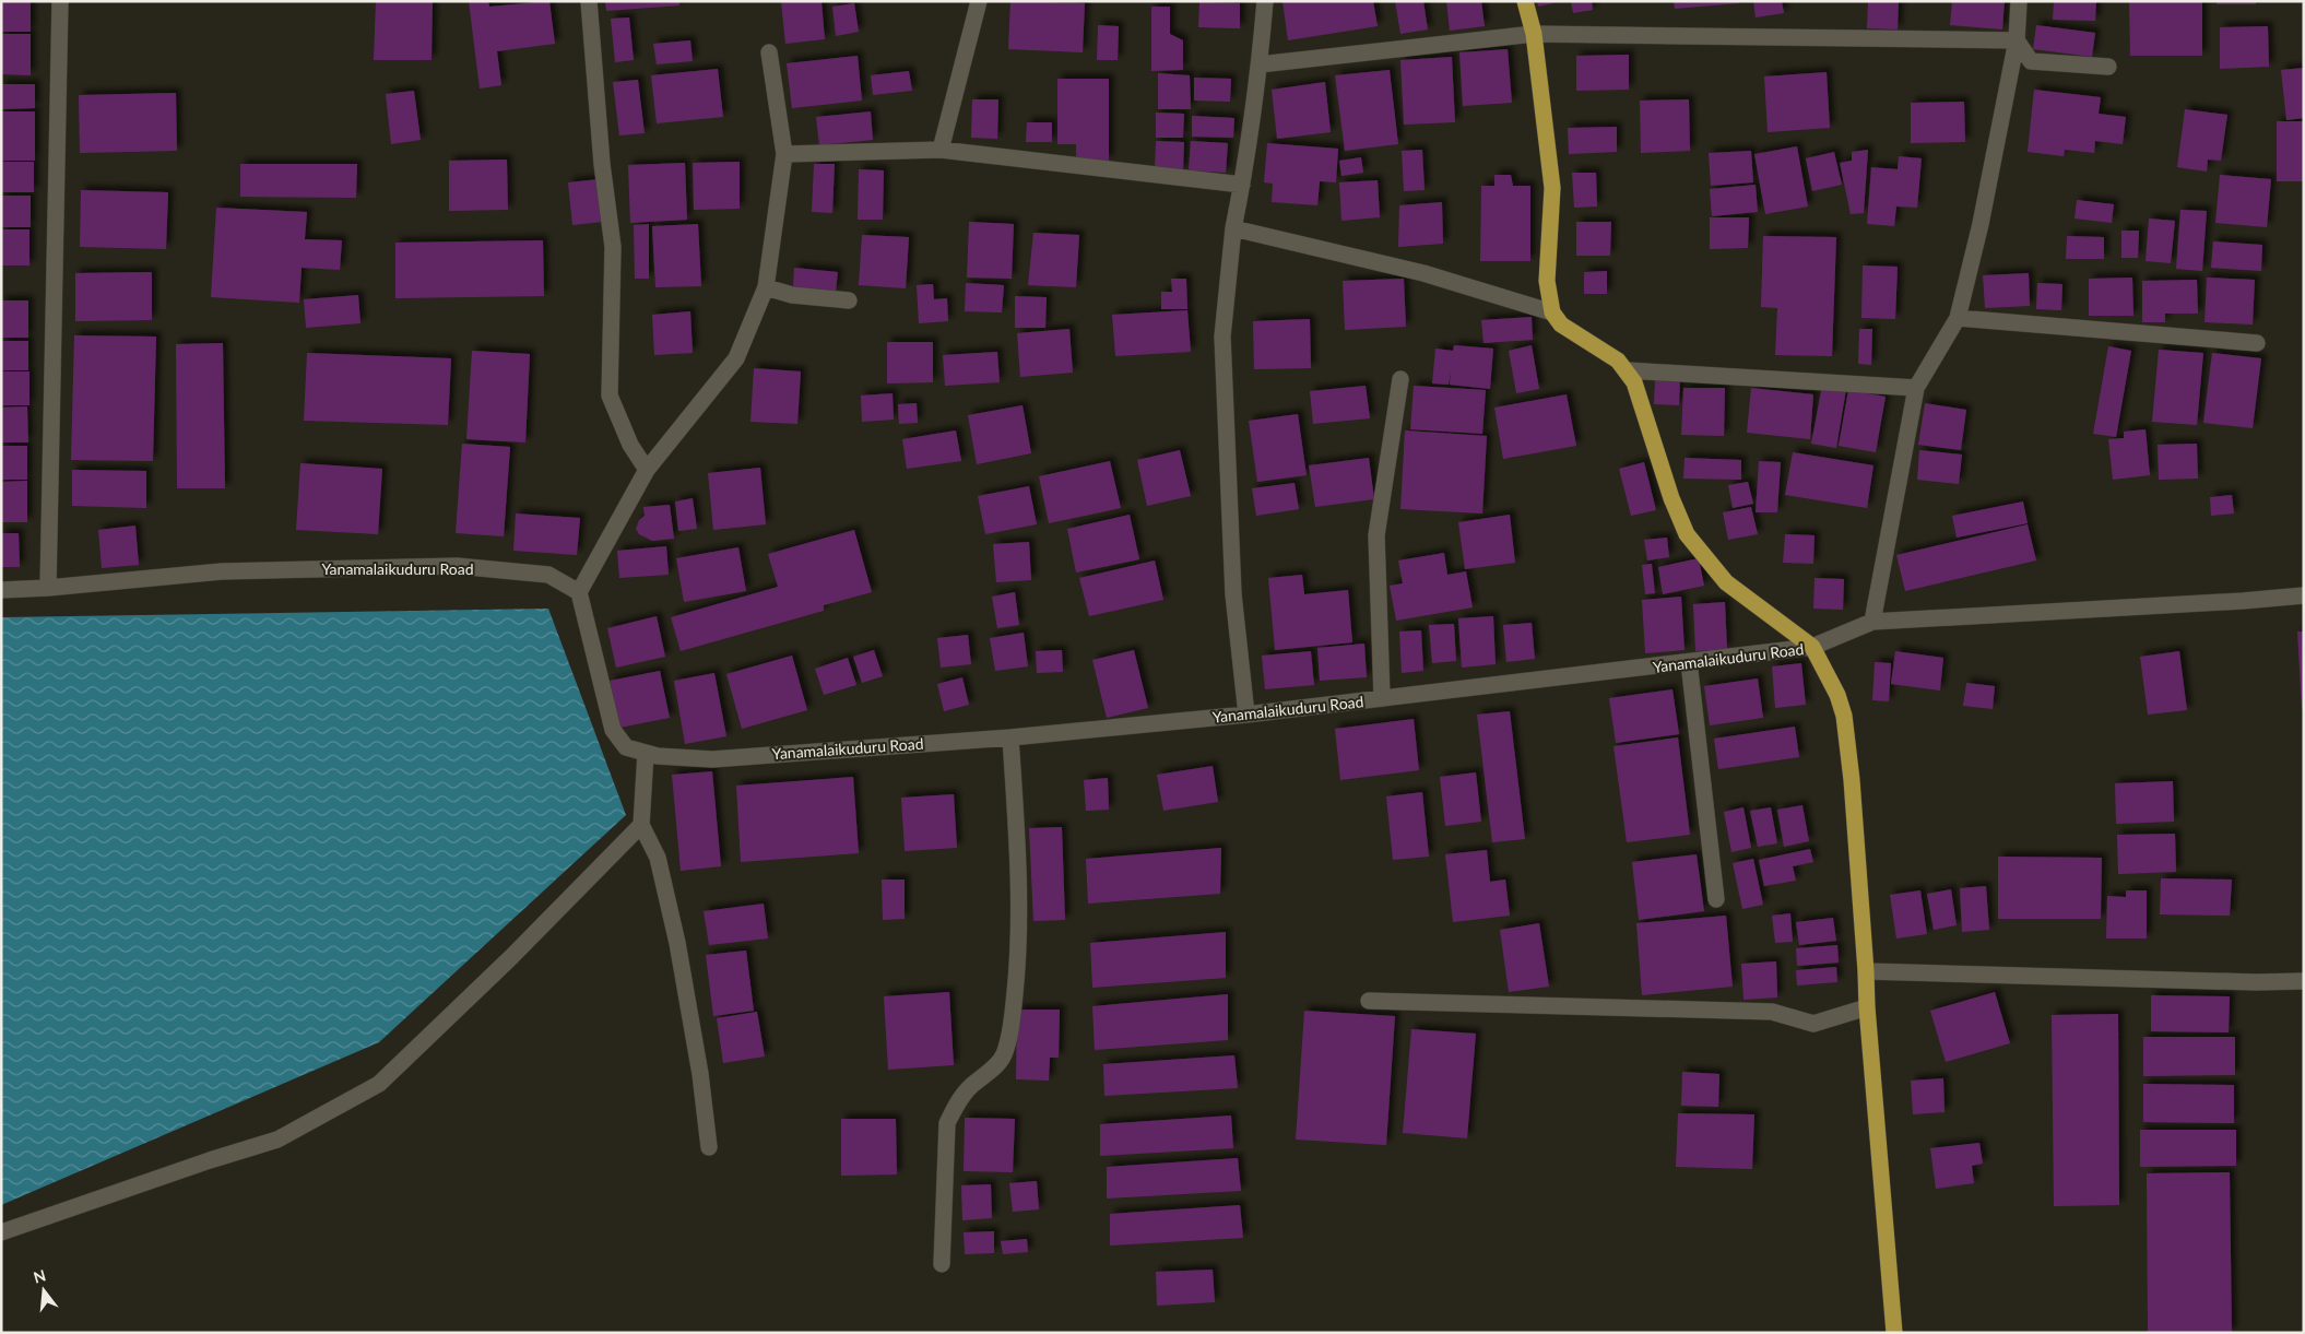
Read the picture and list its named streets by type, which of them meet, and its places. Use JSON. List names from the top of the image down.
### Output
{
  "streets": {
    "street": ["Yanamalaikuduru Road"]
  },
  "north": "top"
}
